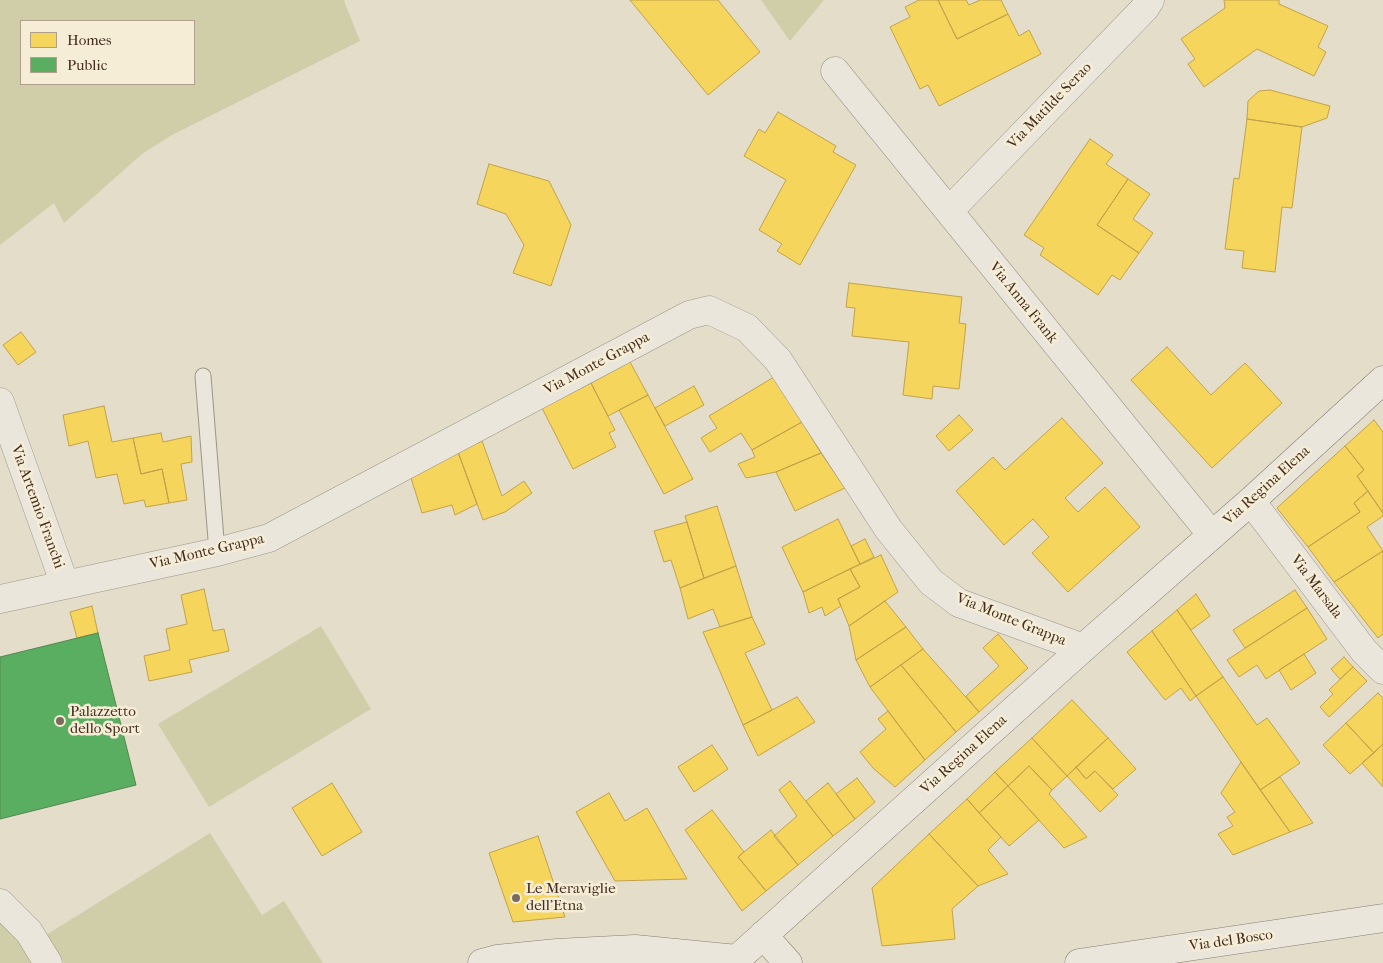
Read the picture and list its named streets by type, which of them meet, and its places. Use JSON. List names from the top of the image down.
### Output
{
  "streets": {
    "street": [
      "Via Matilde Serao",
      "Via Anna Frank",
      "Via Monte Grappa",
      "Via Regina Elena",
      "Via Artemio Franchi",
      "Via Marsala",
      "Via del Bosco"
    ]
  },
  "crossings": [
    ["Via Matilde Serao", "Via Anna Frank"],
    ["Via Anna Frank", "Via Regina Elena"],
    ["Via Monte Grappa", "Via Regina Elena"],
    ["Via Monte Grappa", "Via Artemio Franchi"],
    ["Via Regina Elena", "Via Marsala"]
  ],
  "places": ["Palazzetto dello Sport", "Le Meraviglie dell'Etna"],
  "legend": ["Homes", "Public"]
}
